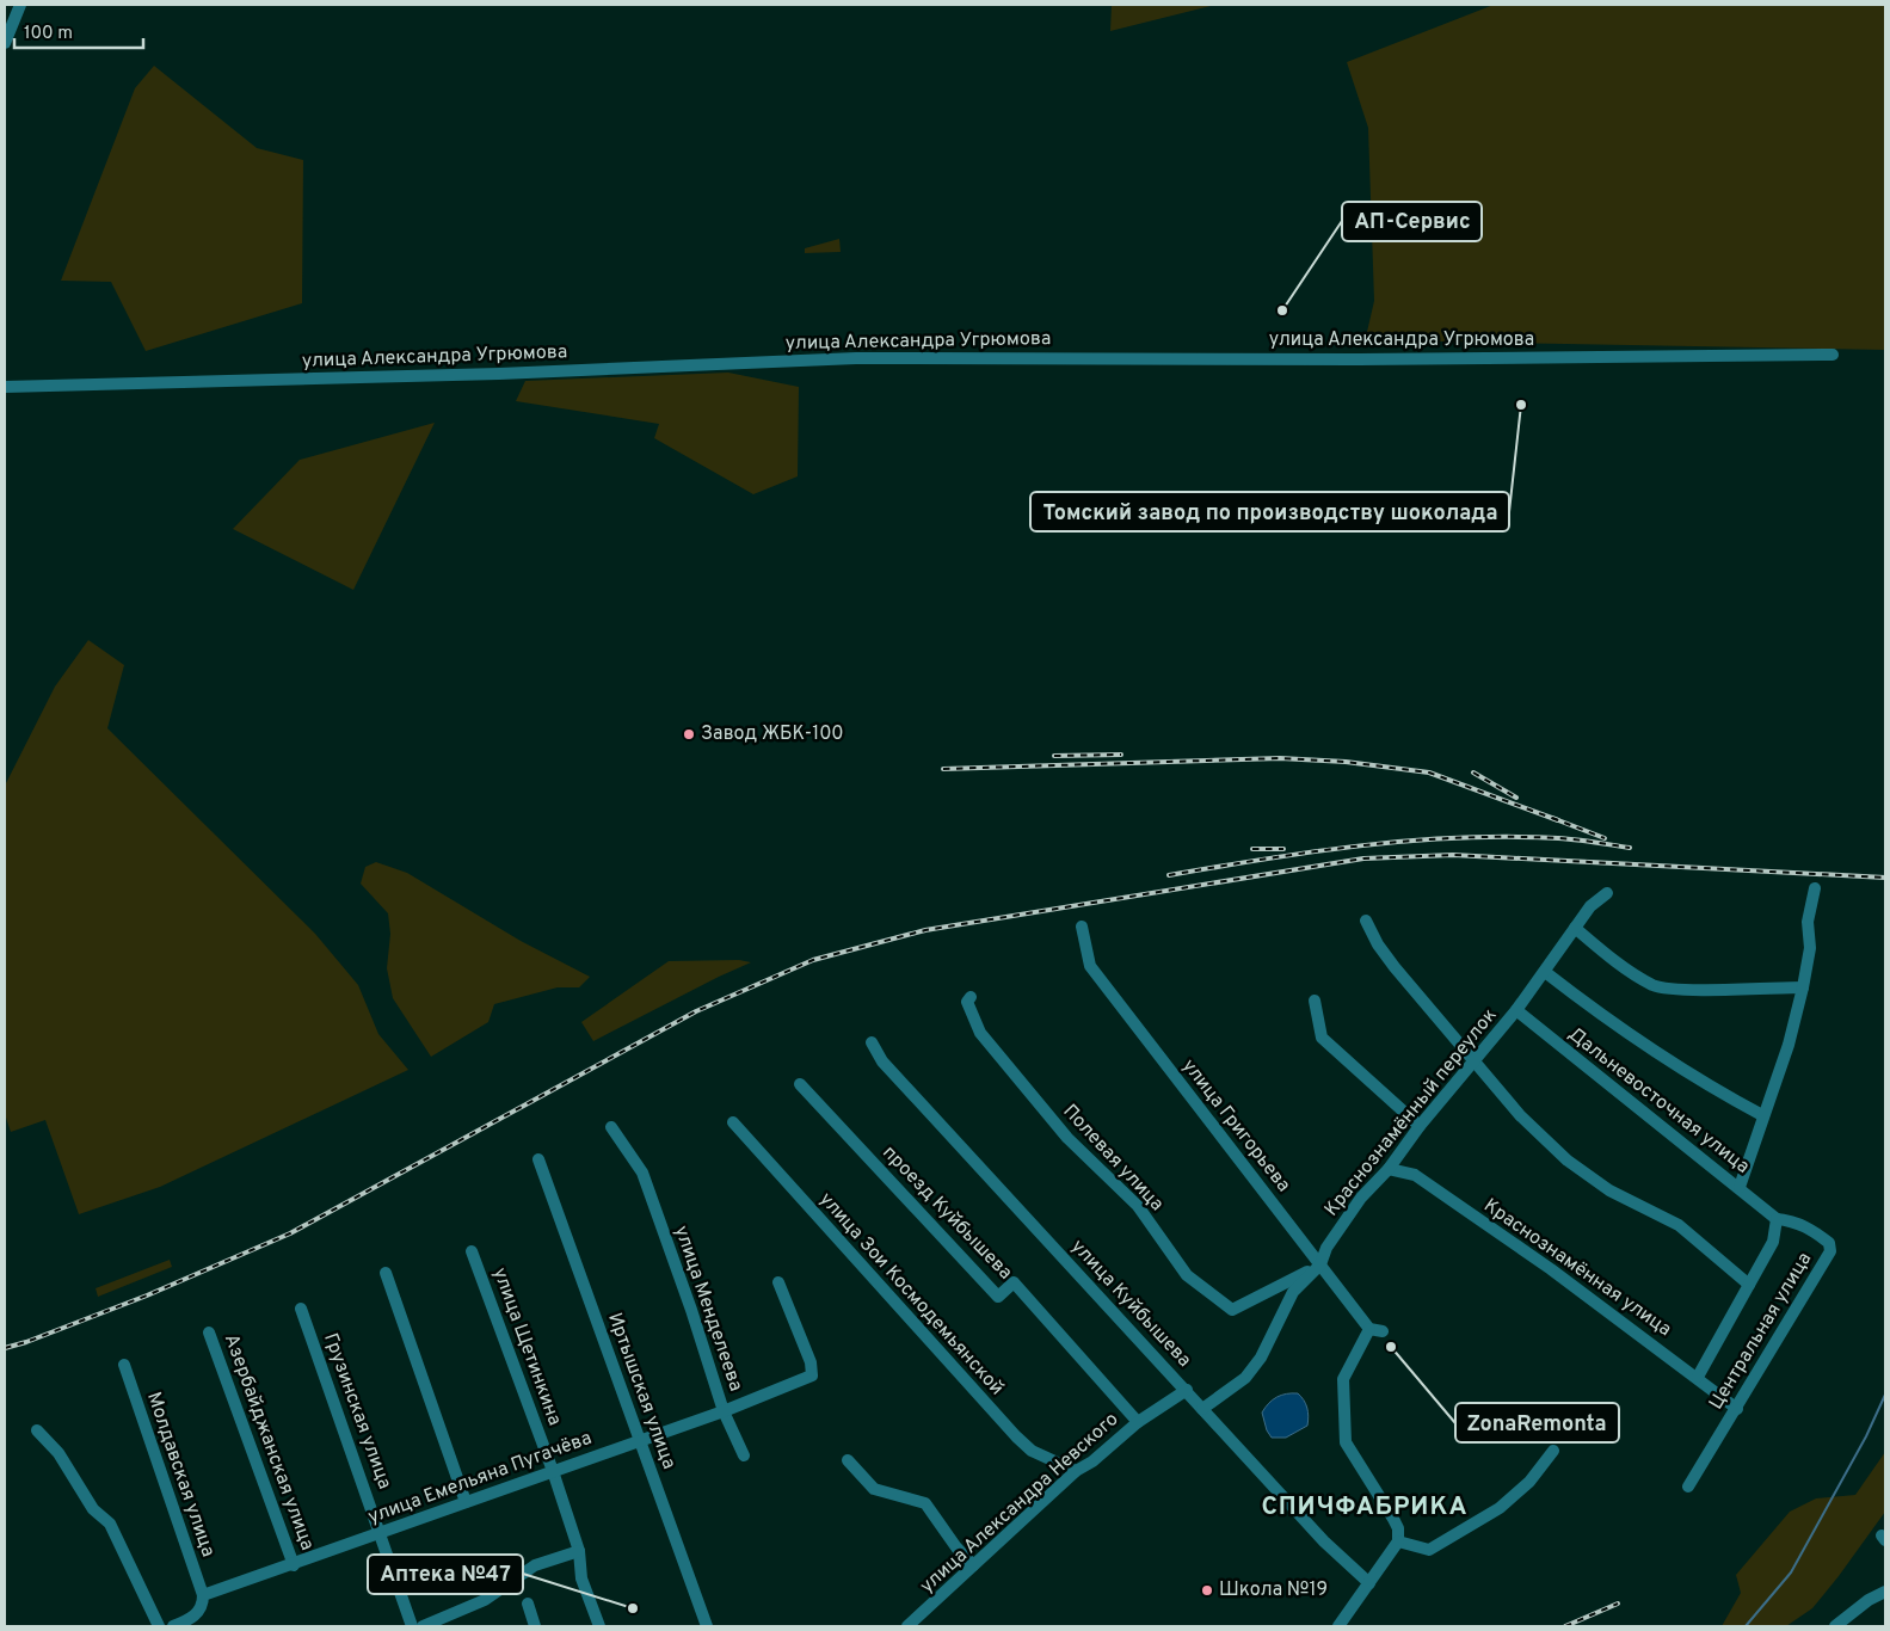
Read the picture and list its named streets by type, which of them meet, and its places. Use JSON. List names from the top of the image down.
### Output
{
  "streets": {
    "street": [
      "улица Александра Угрюмова",
      "Дальневосточная улица",
      "Краснознамённый переулок",
      "улица Григорьева",
      "Полевая улица",
      "проезд Куйбышева",
      "Краснознамённая улица",
      "улица Зои Космодемьянской",
      "улица Куйбышева",
      "улица Менделеева",
      "Центральная улица",
      "улица Щетинкина",
      "Иртышская улица",
      "Грузинская улица",
      "Азербайджанская улица",
      "Молдавская улица",
      "улица Емельяна Пугачёва",
      "улица Александра Невского"
    ]
  },
  "crossings": [
    ["Дальневосточная улица", "Краснознамённый переулок"],
    ["Дальневосточная улица", "Центральная улица"],
    ["Краснознамённый переулок", "улица Григорьева"],
    ["Краснознамённый переулок", "Полевая улица"],
    ["Краснознамённый переулок", "Краснознамённая улица"],
    ["Краснознамённый переулок", "улица Куйбышева"],
    ["улица Григорьева", "Полевая улица"],
    ["проезд Куйбышева", "улица Александра Невского"],
    ["Краснознамённая улица", "Центральная улица"],
    ["улица Зои Космодемьянской", "улица Александра Невского"],
    ["улица Куйбышева", "улица Александра Невского"],
    ["улица Менделеева", "улица Емельяна Пугачёва"],
    ["улица Щетинкина", "улица Емельяна Пугачёва"],
    ["Иртышская улица", "улица Емельяна Пугачёва"],
    ["Грузинская улица", "улица Емельяна Пугачёва"],
    ["Азербайджанская улица", "улица Емельяна Пугачёва"],
    ["Молдавская улица", "улица Емельяна Пугачёва"]
  ],
  "districts": ["СПИЧФАБРИКА"],
  "places": [
    "АП-Сервис",
    "Томский завод по производству шоколада",
    "Завод ЖБК-100",
    "ZonaRemonta",
    "Школа №19",
    "Аптека №47"
  ],
  "scale_bar": "100 m"
}
